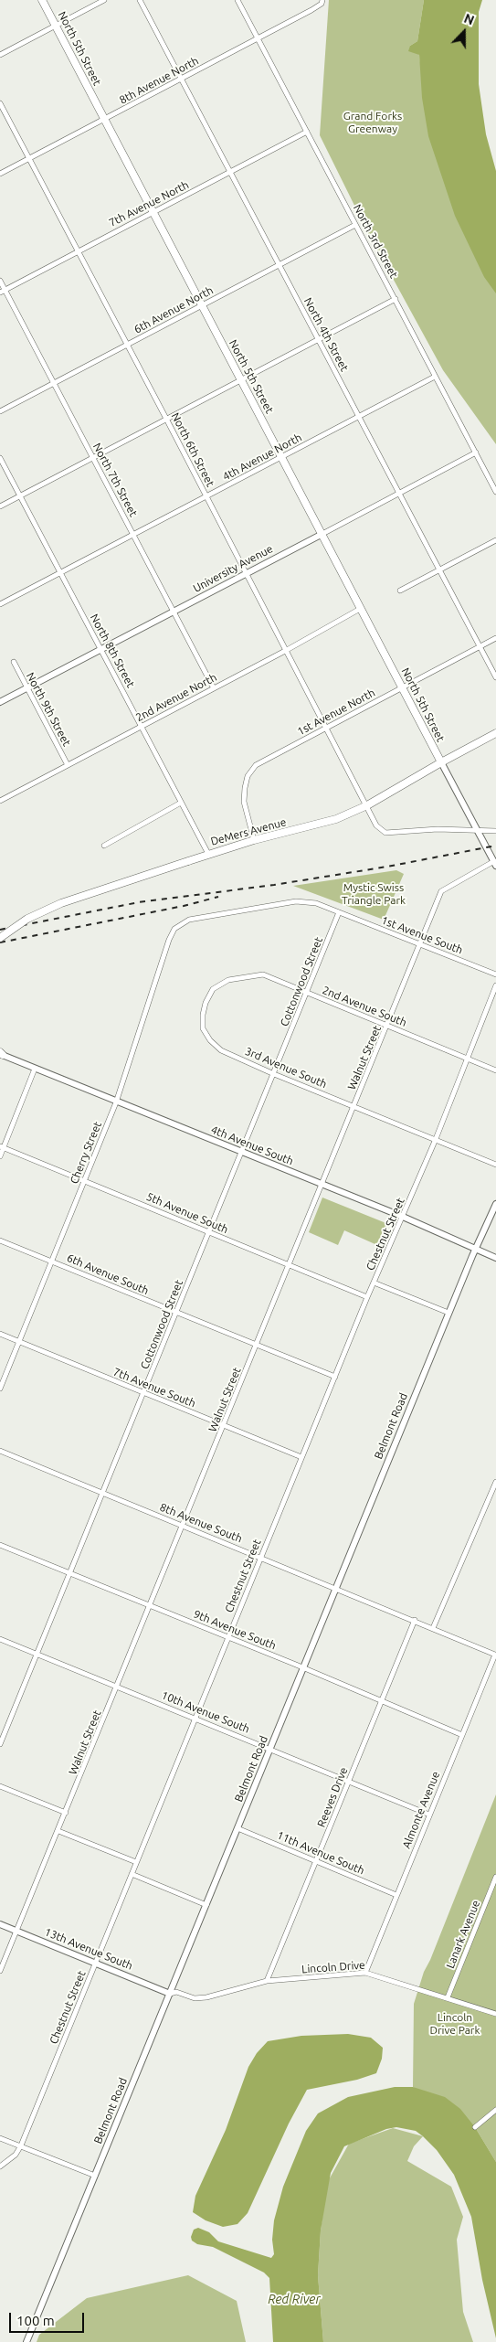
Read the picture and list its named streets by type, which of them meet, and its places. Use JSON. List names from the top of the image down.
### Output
{
  "streets": {
    "main road": ["North 5th Street", "DeMers Avenue"],
    "street": [
      "8th Avenue North",
      "7th Avenue North",
      "North 3rd Street",
      "6th Avenue North",
      "North 4th Street",
      "North 6th Street",
      "4th Avenue North",
      "North 7th Street",
      "University Avenue",
      "North 8th Street",
      "2nd Avenue North",
      "North 9th Street",
      "1st Avenue North",
      "1st Avenue South",
      "Cottonwood Street",
      "2nd Avenue South",
      "Walnut Street",
      "3rd Avenue South",
      "4th Avenue South",
      "Cherry Street",
      "5th Avenue South",
      "Chestnut Street",
      "6th Avenue South",
      "7th Avenue South",
      "Belmont Road",
      "8th Avenue South",
      "9th Avenue South",
      "10th Avenue South",
      "Reeves Drive",
      "Almonte Avenue",
      "11th Avenue South",
      "Lanark Avenue",
      "13th Avenue South",
      "Lincoln Drive"
    ]
  },
  "crossings": [
    ["North 5th Street", "8th Avenue North"],
    ["North 5th Street", "7th Avenue North"],
    ["North 5th Street", "6th Avenue North"],
    ["North 5th Street", "4th Avenue North"],
    ["North 5th Street", "University Avenue"],
    ["North 5th Street", "2nd Avenue North"],
    ["North 5th Street", "1st Avenue North"],
    ["North 5th Street", "DeMers Avenue"],
    ["8th Avenue North", "North 3rd Street"],
    ["8th Avenue North", "North 4th Street"],
    ["8th Avenue North", "North 6th Street"],
    ["7th Avenue North", "North 3rd Street"],
    ["7th Avenue North", "North 4th Street"],
    ["7th Avenue North", "North 6th Street"],
    ["7th Avenue North", "North 7th Street"],
    ["North 3rd Street", "6th Avenue North"],
    ["North 3rd Street", "4th Avenue North"],
    ["North 3rd Street", "University Avenue"],
    ["6th Avenue North", "North 4th Street"],
    ["6th Avenue North", "North 6th Street"],
    ["6th Avenue North", "North 7th Street"],
    ["North 4th Street", "4th Avenue North"],
    ["North 4th Street", "University Avenue"],
    ["North 4th Street", "1st Avenue North"],
    ["North 6th Street", "4th Avenue North"],
    ["North 6th Street", "University Avenue"],
    ["North 6th Street", "2nd Avenue North"],
    ["North 6th Street", "1st Avenue North"],
    ["North 6th Street", "DeMers Avenue"],
    ["4th Avenue North", "North 7th Street"],
    ["4th Avenue North", "North 8th Street"],
    ["North 7th Street", "University Avenue"],
    ["North 7th Street", "2nd Avenue North"],
    ["University Avenue", "North 8th Street"],
    ["University Avenue", "North 9th Street"],
    ["North 8th Street", "2nd Avenue North"],
    ["North 8th Street", "DeMers Avenue"],
    ["2nd Avenue North", "North 9th Street"],
    ["1st Avenue North", "DeMers Avenue"],
    ["1st Avenue South", "Cottonwood Street"],
    ["1st Avenue South", "Walnut Street"],
    ["1st Avenue South", "Cherry Street"],
    ["Cottonwood Street", "2nd Avenue South"],
    ["Cottonwood Street", "3rd Avenue South"],
    ["Cottonwood Street", "4th Avenue South"],
    ["Cottonwood Street", "5th Avenue South"],
    ["Cottonwood Street", "6th Avenue South"],
    ["Cottonwood Street", "7th Avenue South"],
    ["Cottonwood Street", "8th Avenue South"],
    ["Cottonwood Street", "9th Avenue South"],
    ["Cottonwood Street", "10th Avenue South"],
    ["2nd Avenue South", "Walnut Street"],
    ["2nd Avenue South", "3rd Avenue South"],
    ["2nd Avenue South", "Chestnut Street"],
    ["Walnut Street", "3rd Avenue South"],
    ["Walnut Street", "4th Avenue South"],
    ["Walnut Street", "5th Avenue South"],
    ["Walnut Street", "6th Avenue South"],
    ["Walnut Street", "7th Avenue South"],
    ["Walnut Street", "8th Avenue South"],
    ["Walnut Street", "9th Avenue South"],
    ["Walnut Street", "10th Avenue South"],
    ["Walnut Street", "13th Avenue South"],
    ["3rd Avenue South", "Chestnut Street"],
    ["4th Avenue South", "Cherry Street"],
    ["4th Avenue South", "Chestnut Street"],
    ["4th Avenue South", "Belmont Road"],
    ["Cherry Street", "5th Avenue South"],
    ["Cherry Street", "6th Avenue South"],
    ["Cherry Street", "7th Avenue South"],
    ["5th Avenue South", "Chestnut Street"],
    ["Chestnut Street", "6th Avenue South"],
    ["Chestnut Street", "7th Avenue South"],
    ["Chestnut Street", "8th Avenue South"],
    ["Chestnut Street", "9th Avenue South"],
    ["Chestnut Street", "10th Avenue South"],
    ["Chestnut Street", "13th Avenue South"],
    ["Belmont Road", "8th Avenue South"],
    ["Belmont Road", "9th Avenue South"],
    ["Belmont Road", "10th Avenue South"],
    ["Belmont Road", "11th Avenue South"],
    ["Belmont Road", "13th Avenue South"],
    ["Belmont Road", "Lincoln Drive"],
    ["8th Avenue South", "Reeves Drive"],
    ["8th Avenue South", "Almonte Avenue"],
    ["9th Avenue South", "Reeves Drive"],
    ["9th Avenue South", "Almonte Avenue"],
    ["10th Avenue South", "Reeves Drive"],
    ["10th Avenue South", "Almonte Avenue"],
    ["Reeves Drive", "11th Avenue South"],
    ["Reeves Drive", "Lincoln Drive"],
    ["Almonte Avenue", "11th Avenue South"],
    ["Almonte Avenue", "Lincoln Drive"],
    ["Lanark Avenue", "Lincoln Drive"],
    ["13th Avenue South", "Lincoln Drive"]
  ],
  "water": ["Red River"],
  "parks": ["Grand Forks Greenway", "Mystic Swiss Triangle Park", "Lincoln Drive Park"],
  "scale_bar": "100 m",
  "north": "top"
}
